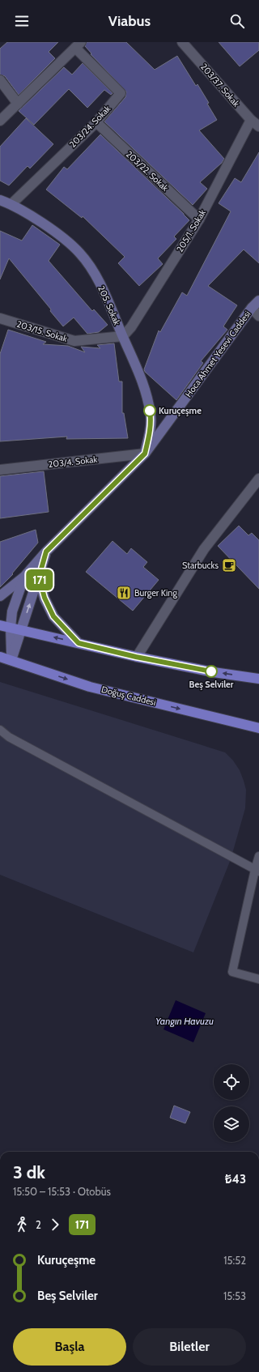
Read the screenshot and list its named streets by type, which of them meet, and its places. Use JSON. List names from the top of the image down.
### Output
{
  "streets": {
    "main road": ["205. Sokak", "Hoca Ahmet Yesevi Caddesi", "Doğuş Caddesi"],
    "street": [
      "203/37. Sokak",
      "203/24. Sokak",
      "203/22. Sokak",
      "205/1. Sokak",
      "203/15. Sokak",
      "203/4. Sokak"
    ]
  },
  "crossings": [
    ["203/37. Sokak", "205/1. Sokak"],
    ["203/24. Sokak", "203/22. Sokak"],
    ["203/24. Sokak", "205. Sokak"],
    ["203/22. Sokak", "205/1. Sokak"],
    ["205/1. Sokak", "205. Sokak"],
    ["205/1. Sokak", "203/15. Sokak"],
    ["205. Sokak", "203/15. Sokak"],
    ["205. Sokak", "Hoca Ahmet Yesevi Caddesi"],
    ["205. Sokak", "203/4. Sokak"],
    ["Hoca Ahmet Yesevi Caddesi", "203/4. Sokak"]
  ],
  "water": ["Yangın Havuzu"],
  "places": {
    "other": ["Kuruçeşme", "Beş Selviler"],
    "cafe": ["Starbucks"],
    "restaurant": ["Burger King"]
  },
  "lines": ["bus line 171"],
  "page": {
    "header": "Viabus",
    "on_map": "171",
    "heading": ["3 dk", "15:50 – 15:53 · Otobüs", "₺43"],
    "legs": ["2", "171"],
    "list": [
      {
        "name": "Kuruçeşme",
        "value": "15:52"
      },
      {
        "name": "Beş Selviler",
        "value": "15:53"
      }
    ],
    "buttons": ["Başla", "Biletler"]
  }
}
